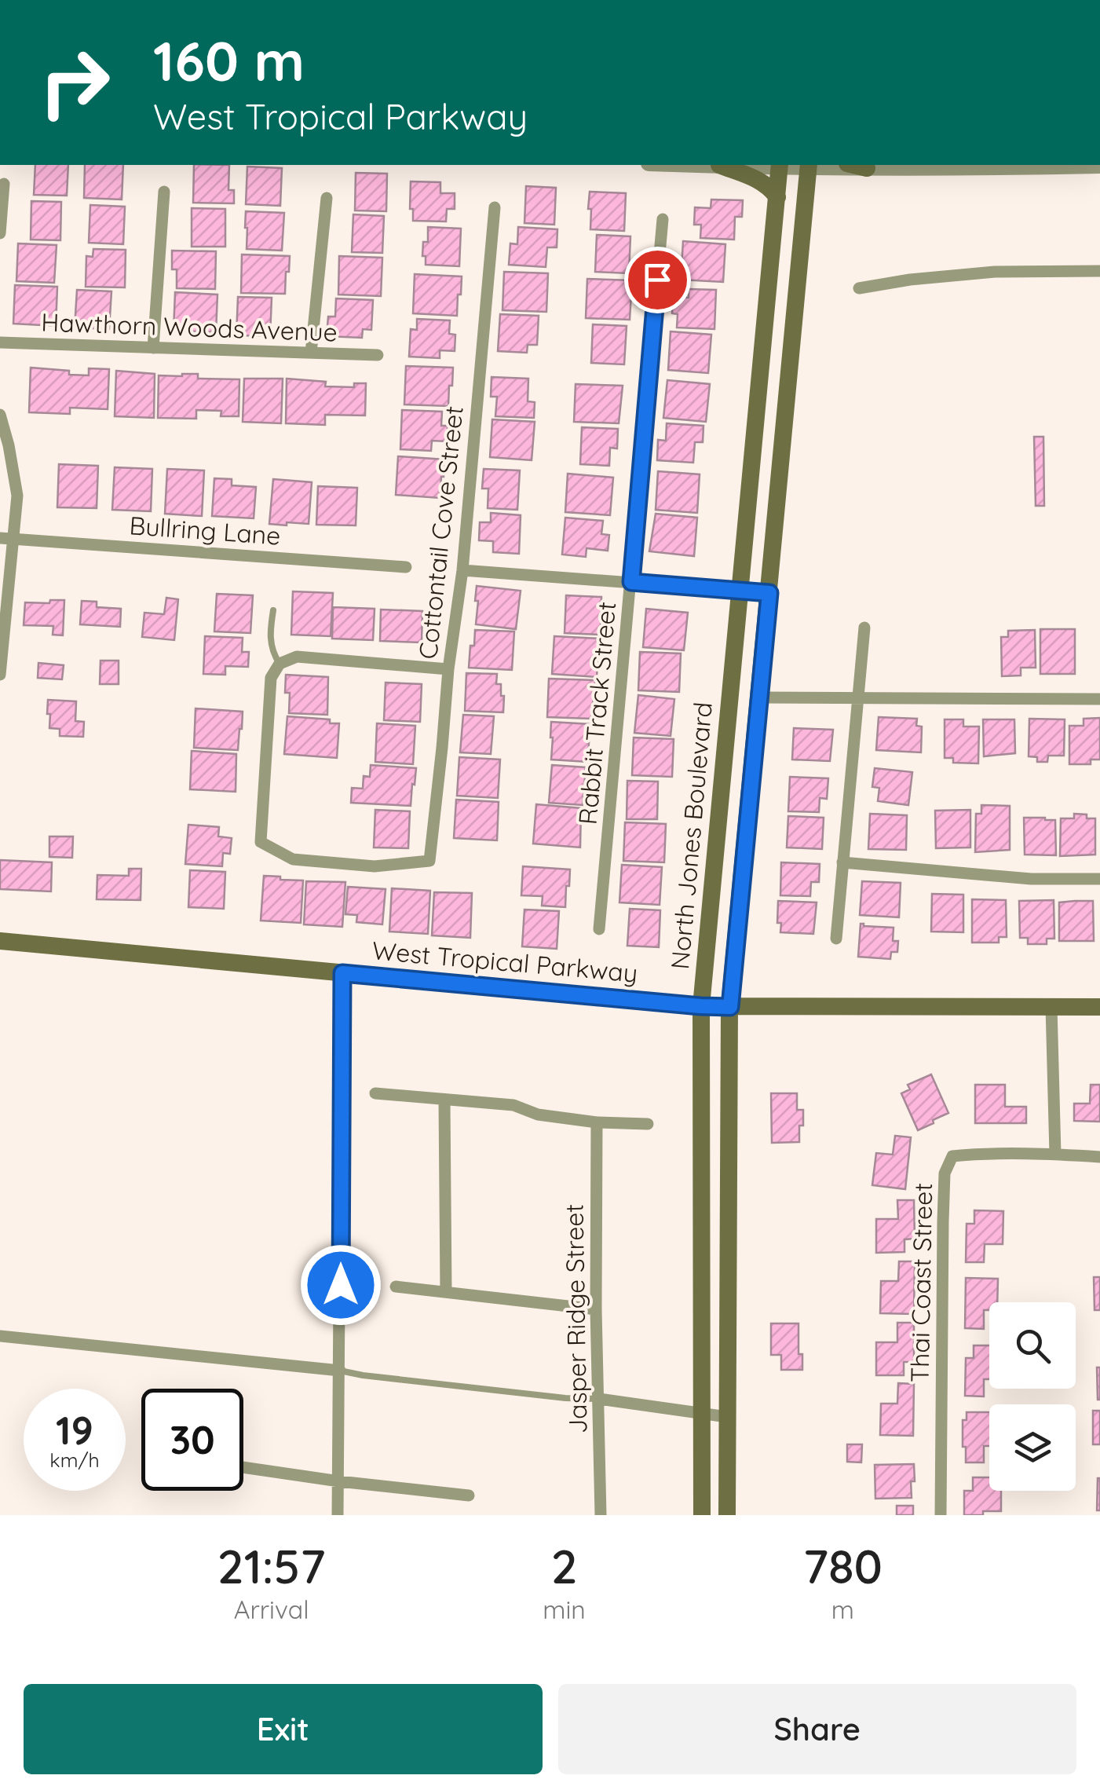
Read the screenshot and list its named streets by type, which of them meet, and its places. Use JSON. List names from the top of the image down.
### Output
{
  "streets": {
    "main road": ["North Jones Boulevard", "West Tropical Parkway"],
    "street": [
      "Hawthorn Woods Avenue",
      "Bullring Lane",
      "Cottontail Cove Street",
      "Rabbit Track Street",
      "Thai Coast Street",
      "Jasper Ridge Street"
    ]
  },
  "crossings": [
    ["North Jones Boulevard", "West Tropical Parkway"]
  ],
  "page": {
    "turn": ["160 m", "West Tropical Parkway"],
    "speed": "19 km/h",
    "limit": "30",
    "eta": [
      "21:57",
      "Arrival",
      "2",
      "min",
      "780",
      "m"
    ],
    "buttons": ["Exit", "Share"]
  }
}
